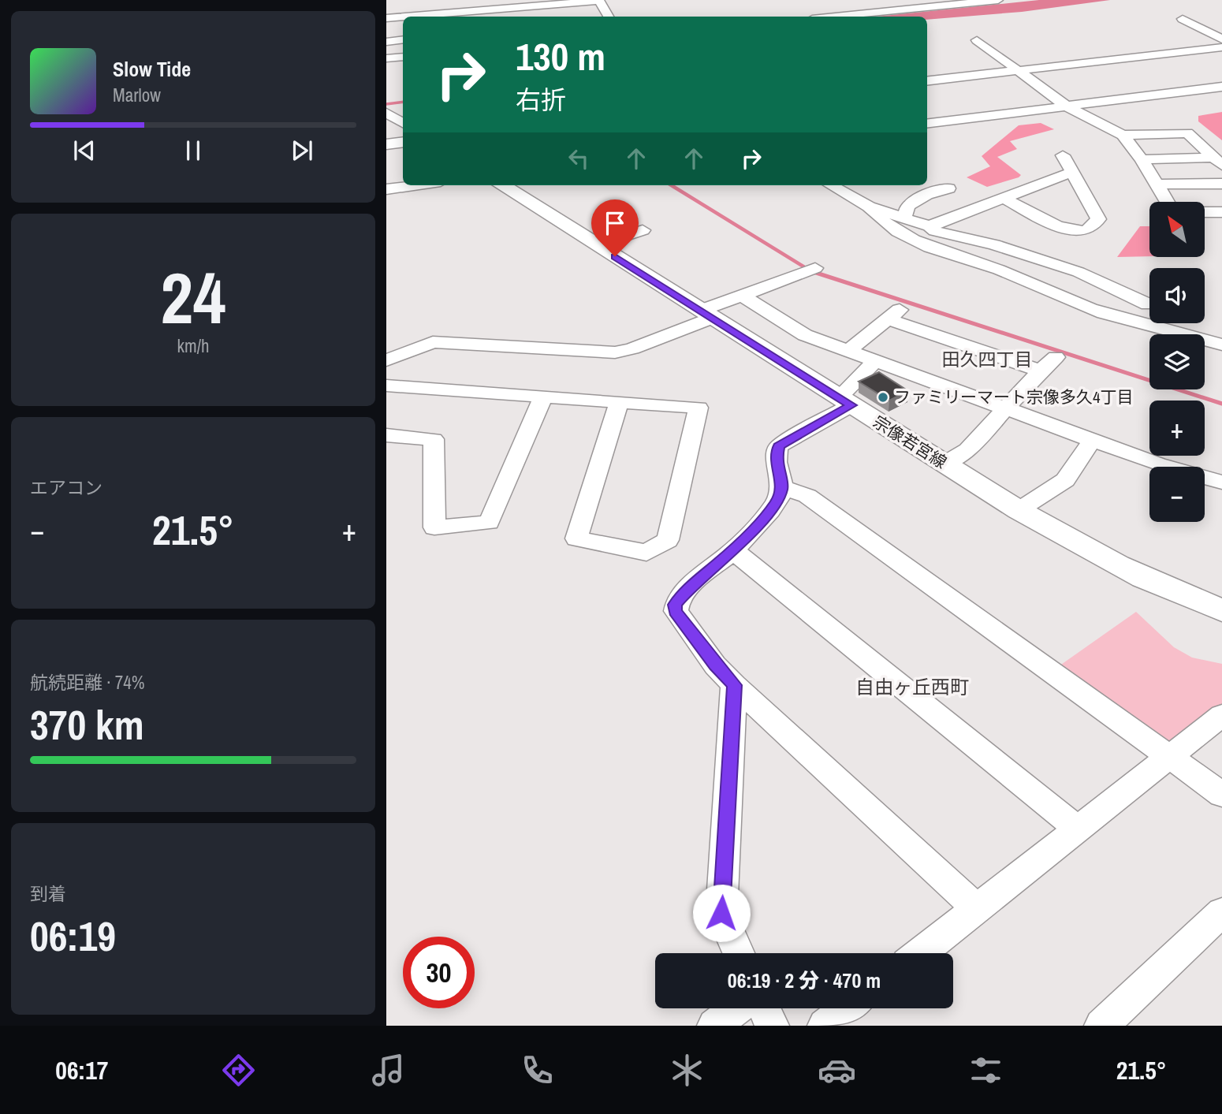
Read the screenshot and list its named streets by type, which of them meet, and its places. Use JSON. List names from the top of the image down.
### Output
{
  "streets": {
    "main road": ["宗像若宮線"]
  },
  "districts": ["田久四丁目", "自由ヶ丘西町"],
  "places": ["ファミリーマート宗像多久4丁目"],
  "north": "top left",
  "page": {
    "turn": ["130 m", "右折"],
    "song": ["Slow Tide", "Marlow"],
    "map_buttons": ["+", "−"],
    "tile": [
      ["24", "km/h"],
      "エアコン",
      ["航続距離 · 74%", "370 km"],
      ["到着", "06:19"]
    ],
    "heat": ["−", "21.5°", "+"],
    "limit": "30",
    "trip": "06:19 · 2 分 · 470 m",
    "tabs": ["06:17", "21.5°"]
  }
}
